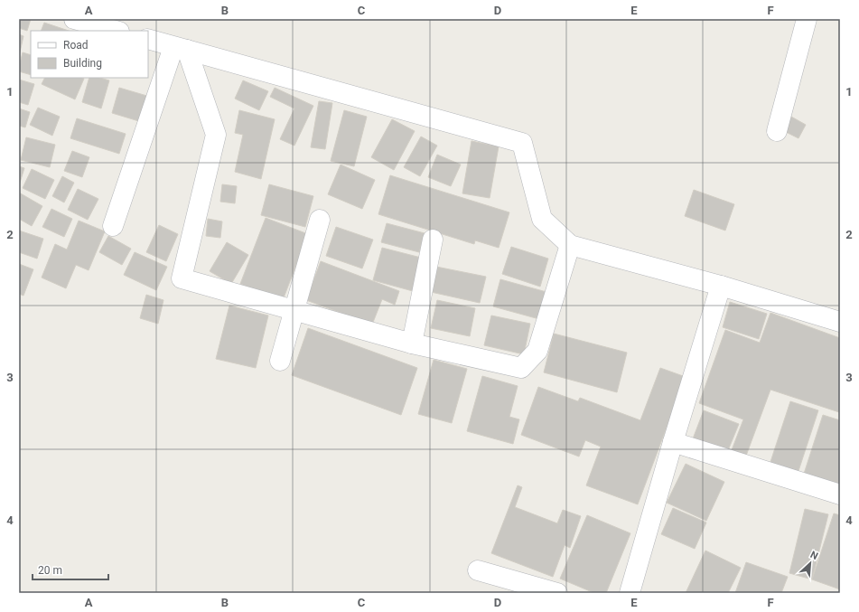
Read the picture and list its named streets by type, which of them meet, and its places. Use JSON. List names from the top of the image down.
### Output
{
  "legend": ["Road", "Building"],
  "scale_bar": "20 m",
  "north": "top right",
  "grid": {
    "columns": [
      "A",
      "B",
      "C",
      "D",
      "E",
      "F"
    ],
    "rows": [
      "1",
      "2",
      "3",
      "4"
    ]
  }
}
